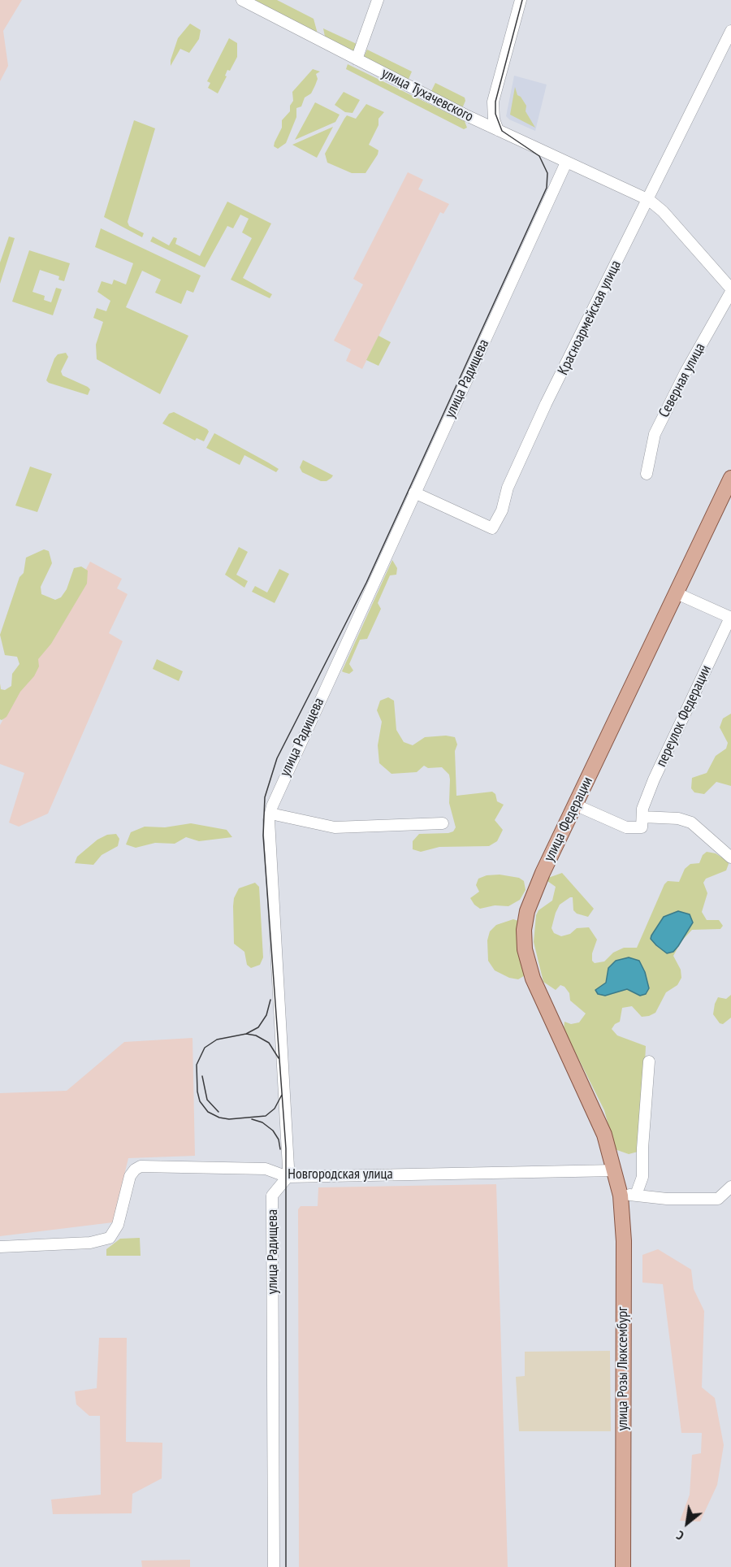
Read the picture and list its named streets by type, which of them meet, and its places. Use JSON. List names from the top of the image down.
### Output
{
  "streets": {
    "main road": ["улица Федерации", "улица Розы Люксембург"],
    "street": [
      "улица Тухачевского",
      "Красноармейская улица",
      "улица Радищева",
      "Северная улица",
      "переулок Федерации",
      "Новгородская улица"
    ]
  },
  "crossings": [
    ["Красноармейская улица", "улица Радищева"],
    ["улица Радищева", "Новгородская улица"],
    ["улица Федерации", "Новгородская улица"],
    ["улица Федерации", "улица Розы Люксембург"],
    ["Новгородская улица", "улица Розы Люксембург"]
  ],
  "north": "bottom left"
}
